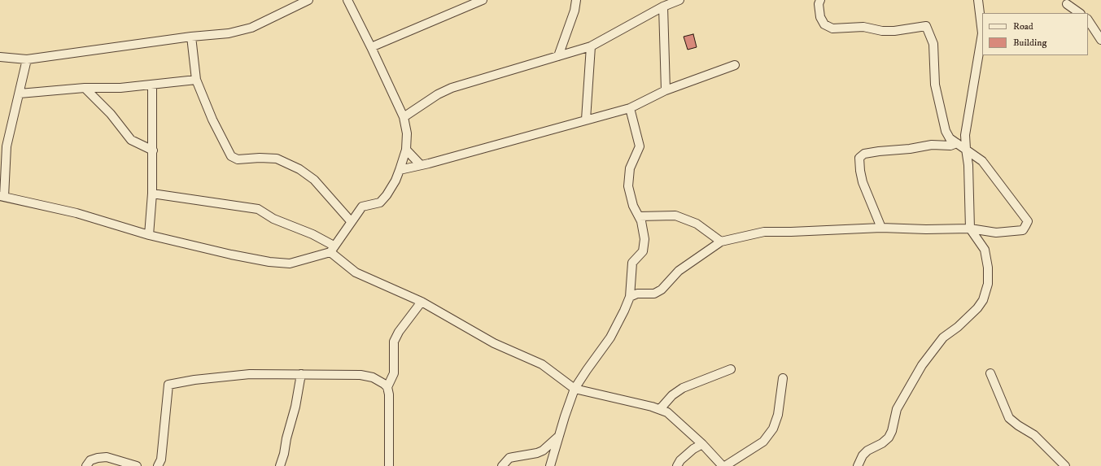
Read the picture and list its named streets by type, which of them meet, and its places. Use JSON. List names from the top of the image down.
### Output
{
  "legend": ["Road", "Building"]
}
